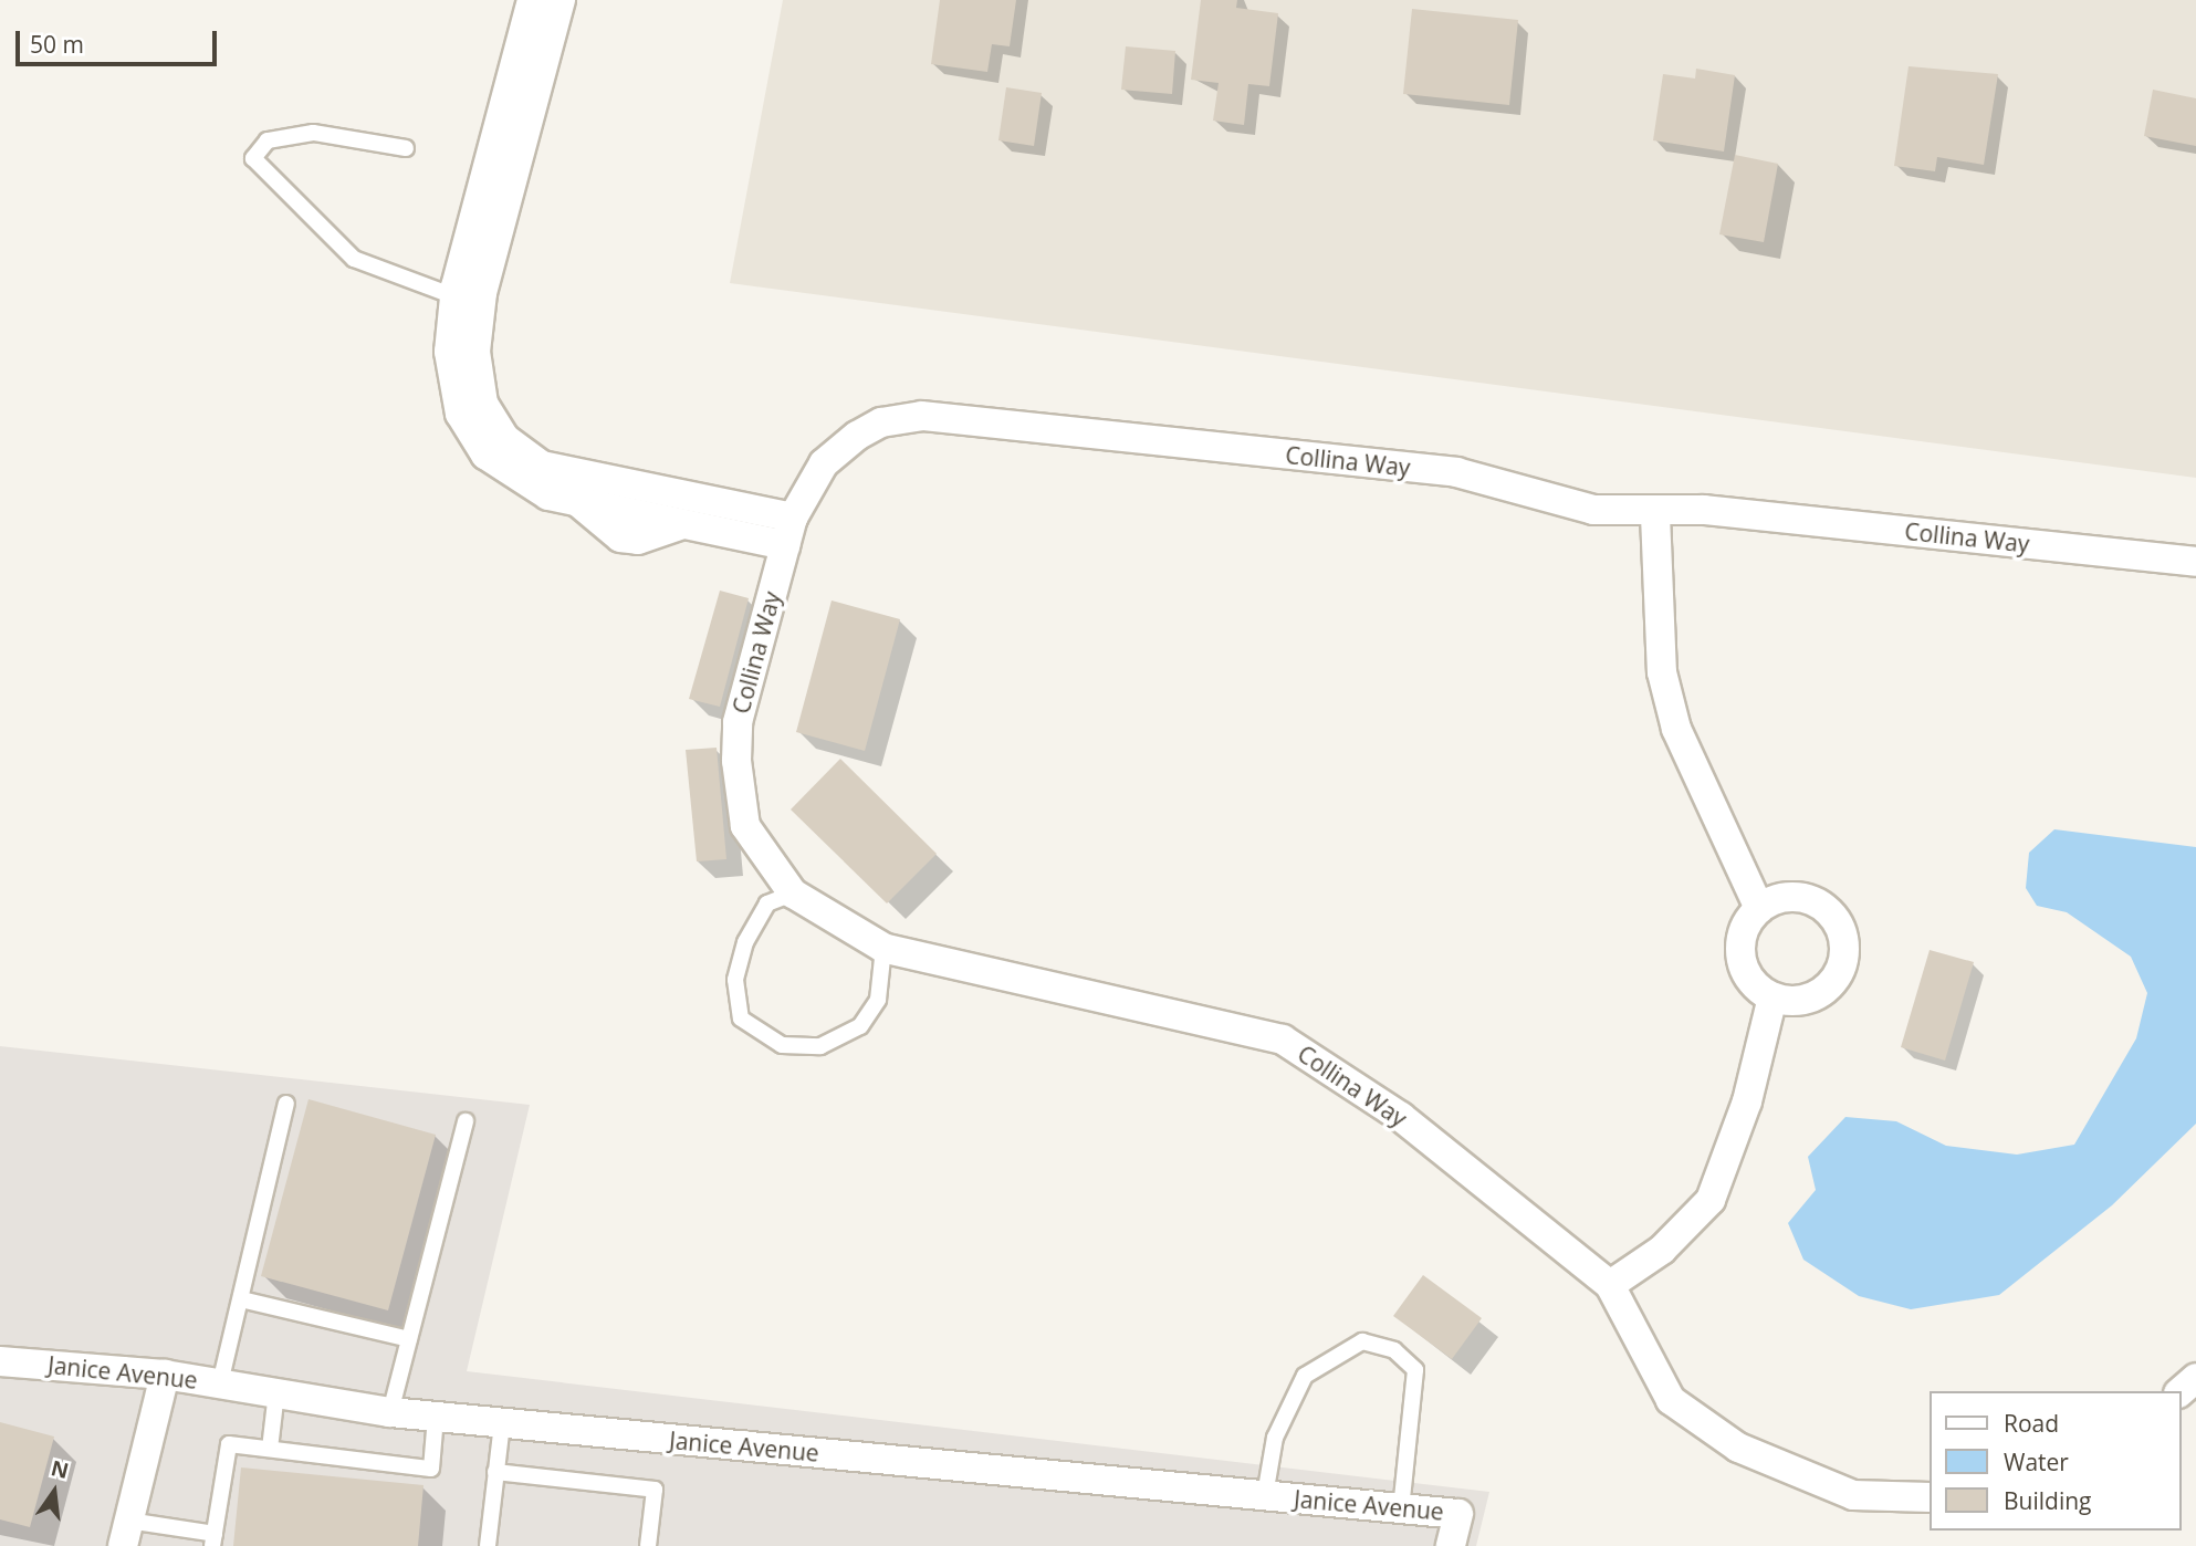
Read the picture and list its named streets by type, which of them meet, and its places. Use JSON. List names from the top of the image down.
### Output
{
  "streets": {
    "street": ["Collina Way", "Janice Avenue"]
  },
  "legend": ["Road", "Water", "Building"],
  "scale_bar": "50 m",
  "north": "top"
}
